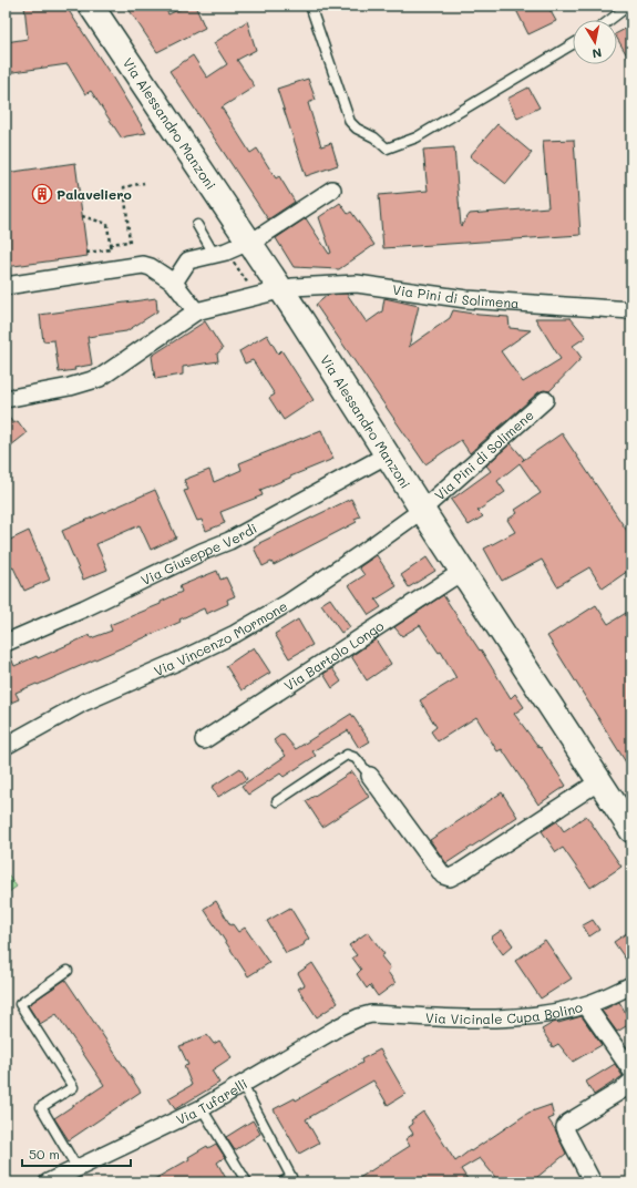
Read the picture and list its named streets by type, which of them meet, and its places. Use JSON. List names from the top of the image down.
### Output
{
  "streets": {
    "street": [
      "Via Alessandro Manzoni",
      "Via Pini di Solimena",
      "Via Pini di Solimene",
      "Via Giuseppe Verdi",
      "Via Vincenzo Mormone",
      "Via Bartolo Longo",
      "Via Vicinale Cupa Bolino",
      "Via Tufarelli"
    ]
  },
  "crossings": [
    ["Via Alessandro Manzoni", "Via Pini di Solimena"],
    ["Via Alessandro Manzoni", "Via Pini di Solimene"],
    ["Via Alessandro Manzoni", "Via Giuseppe Verdi"],
    ["Via Alessandro Manzoni", "Via Vincenzo Mormone"],
    ["Via Pini di Solimene", "Via Vincenzo Mormone"],
    ["Via Vicinale Cupa Bolino", "Via Tufarelli"]
  ],
  "places": {
    "building": ["Palaveliero"]
  },
  "scale_bar": "50 m",
  "north": "bottom"
}
